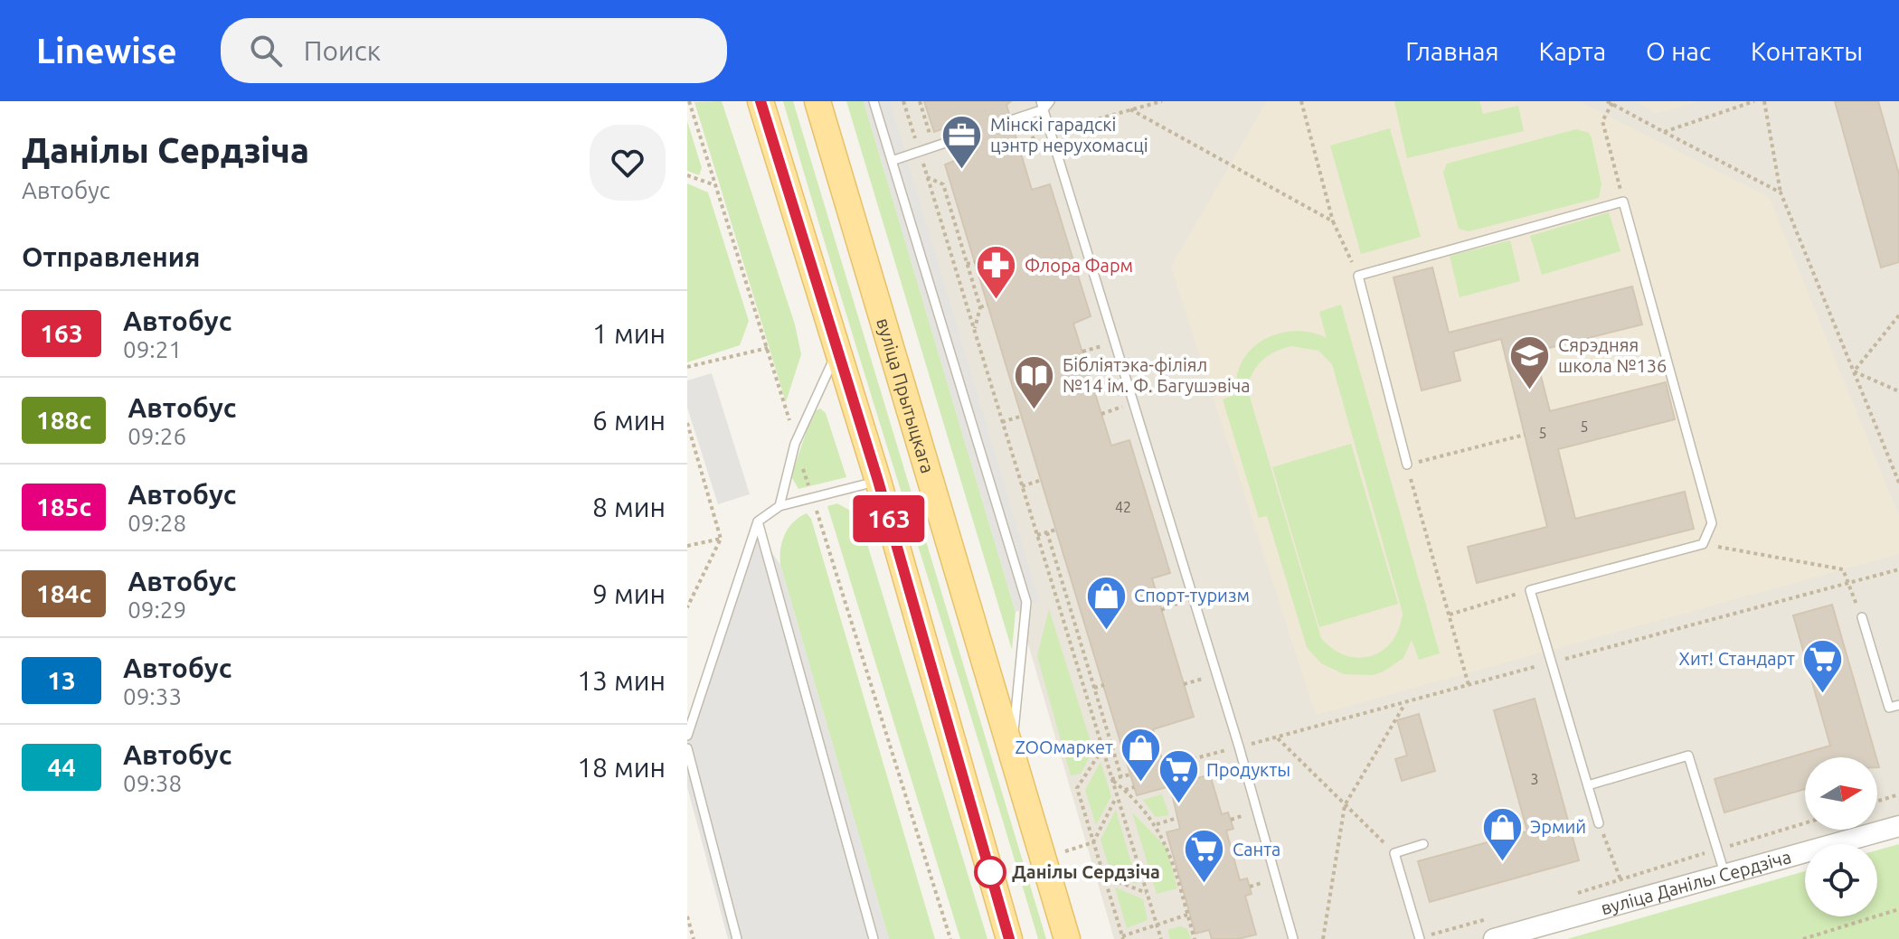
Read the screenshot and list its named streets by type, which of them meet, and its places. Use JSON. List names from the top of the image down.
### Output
{
  "streets": {
    "main road": ["вуліца Прытыцкага"],
    "street": ["вуліца Данілы Сердзіча"]
  },
  "places": {
    "office": ["Мінскі гарадскі цэнтр нерухомасці"],
    "pharmacy": ["Флора Фарм"],
    "school or university": ["Сярэдняя школа №136"],
    "library": ["Бібліятэка-філіял №14 ім. Ф. Багушэвіча"],
    "shop": ["Спорт-туризм", "ZOOмаркет", "Эрмий"],
    "supermarket": ["Хит! Стандарт", "Продукты", "Санта"],
    "other": ["Данілы Сердзіча"]
  },
  "lines": ["bus line 163"],
  "house_numbers": [
    "5",
    "5",
    "42",
    "3"
  ],
  "north": "right",
  "page": {
    "header": "Linewise",
    "search": "Поиск",
    "nav": [
      "Главная",
      "Карта",
      "О нас",
      "Контакты"
    ],
    "heading": [
      ["Данілы Сердзіча", "Автобус"],
      "Отправления"
    ],
    "on_map": "163",
    "list": [
      {
        "mark": "163",
        "name": "Автобус",
        "note": "09:21",
        "value": "1 мин"
      },
      {
        "mark": "188с",
        "name": "Автобус",
        "note": "09:26",
        "value": "6 мин"
      },
      {
        "mark": "185с",
        "name": "Автобус",
        "note": "09:28",
        "value": "8 мин"
      },
      {
        "mark": "184с",
        "name": "Автобус",
        "note": "09:29",
        "value": "9 мин"
      },
      {
        "mark": "13",
        "name": "Автобус",
        "note": "09:33",
        "value": "13 мин"
      },
      {
        "mark": "44",
        "name": "Автобус",
        "note": "09:38",
        "value": "18 мин"
      }
    ]
  }
}
